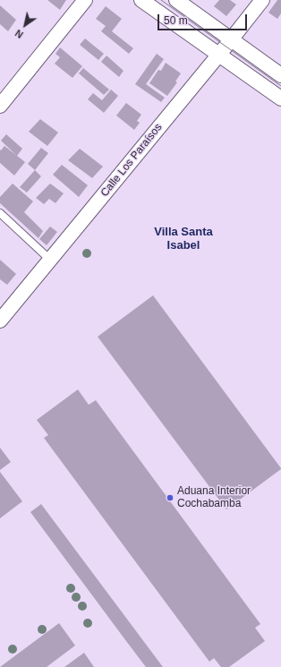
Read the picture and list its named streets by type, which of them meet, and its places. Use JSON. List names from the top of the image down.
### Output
{
  "streets": {
    "street": ["Calle Los Paraísos"]
  },
  "districts": ["Villa Santa Isabel"],
  "places": ["Aduana Interior Cochabamba"],
  "scale_bar": "50 m",
  "north": "bottom left"
}
